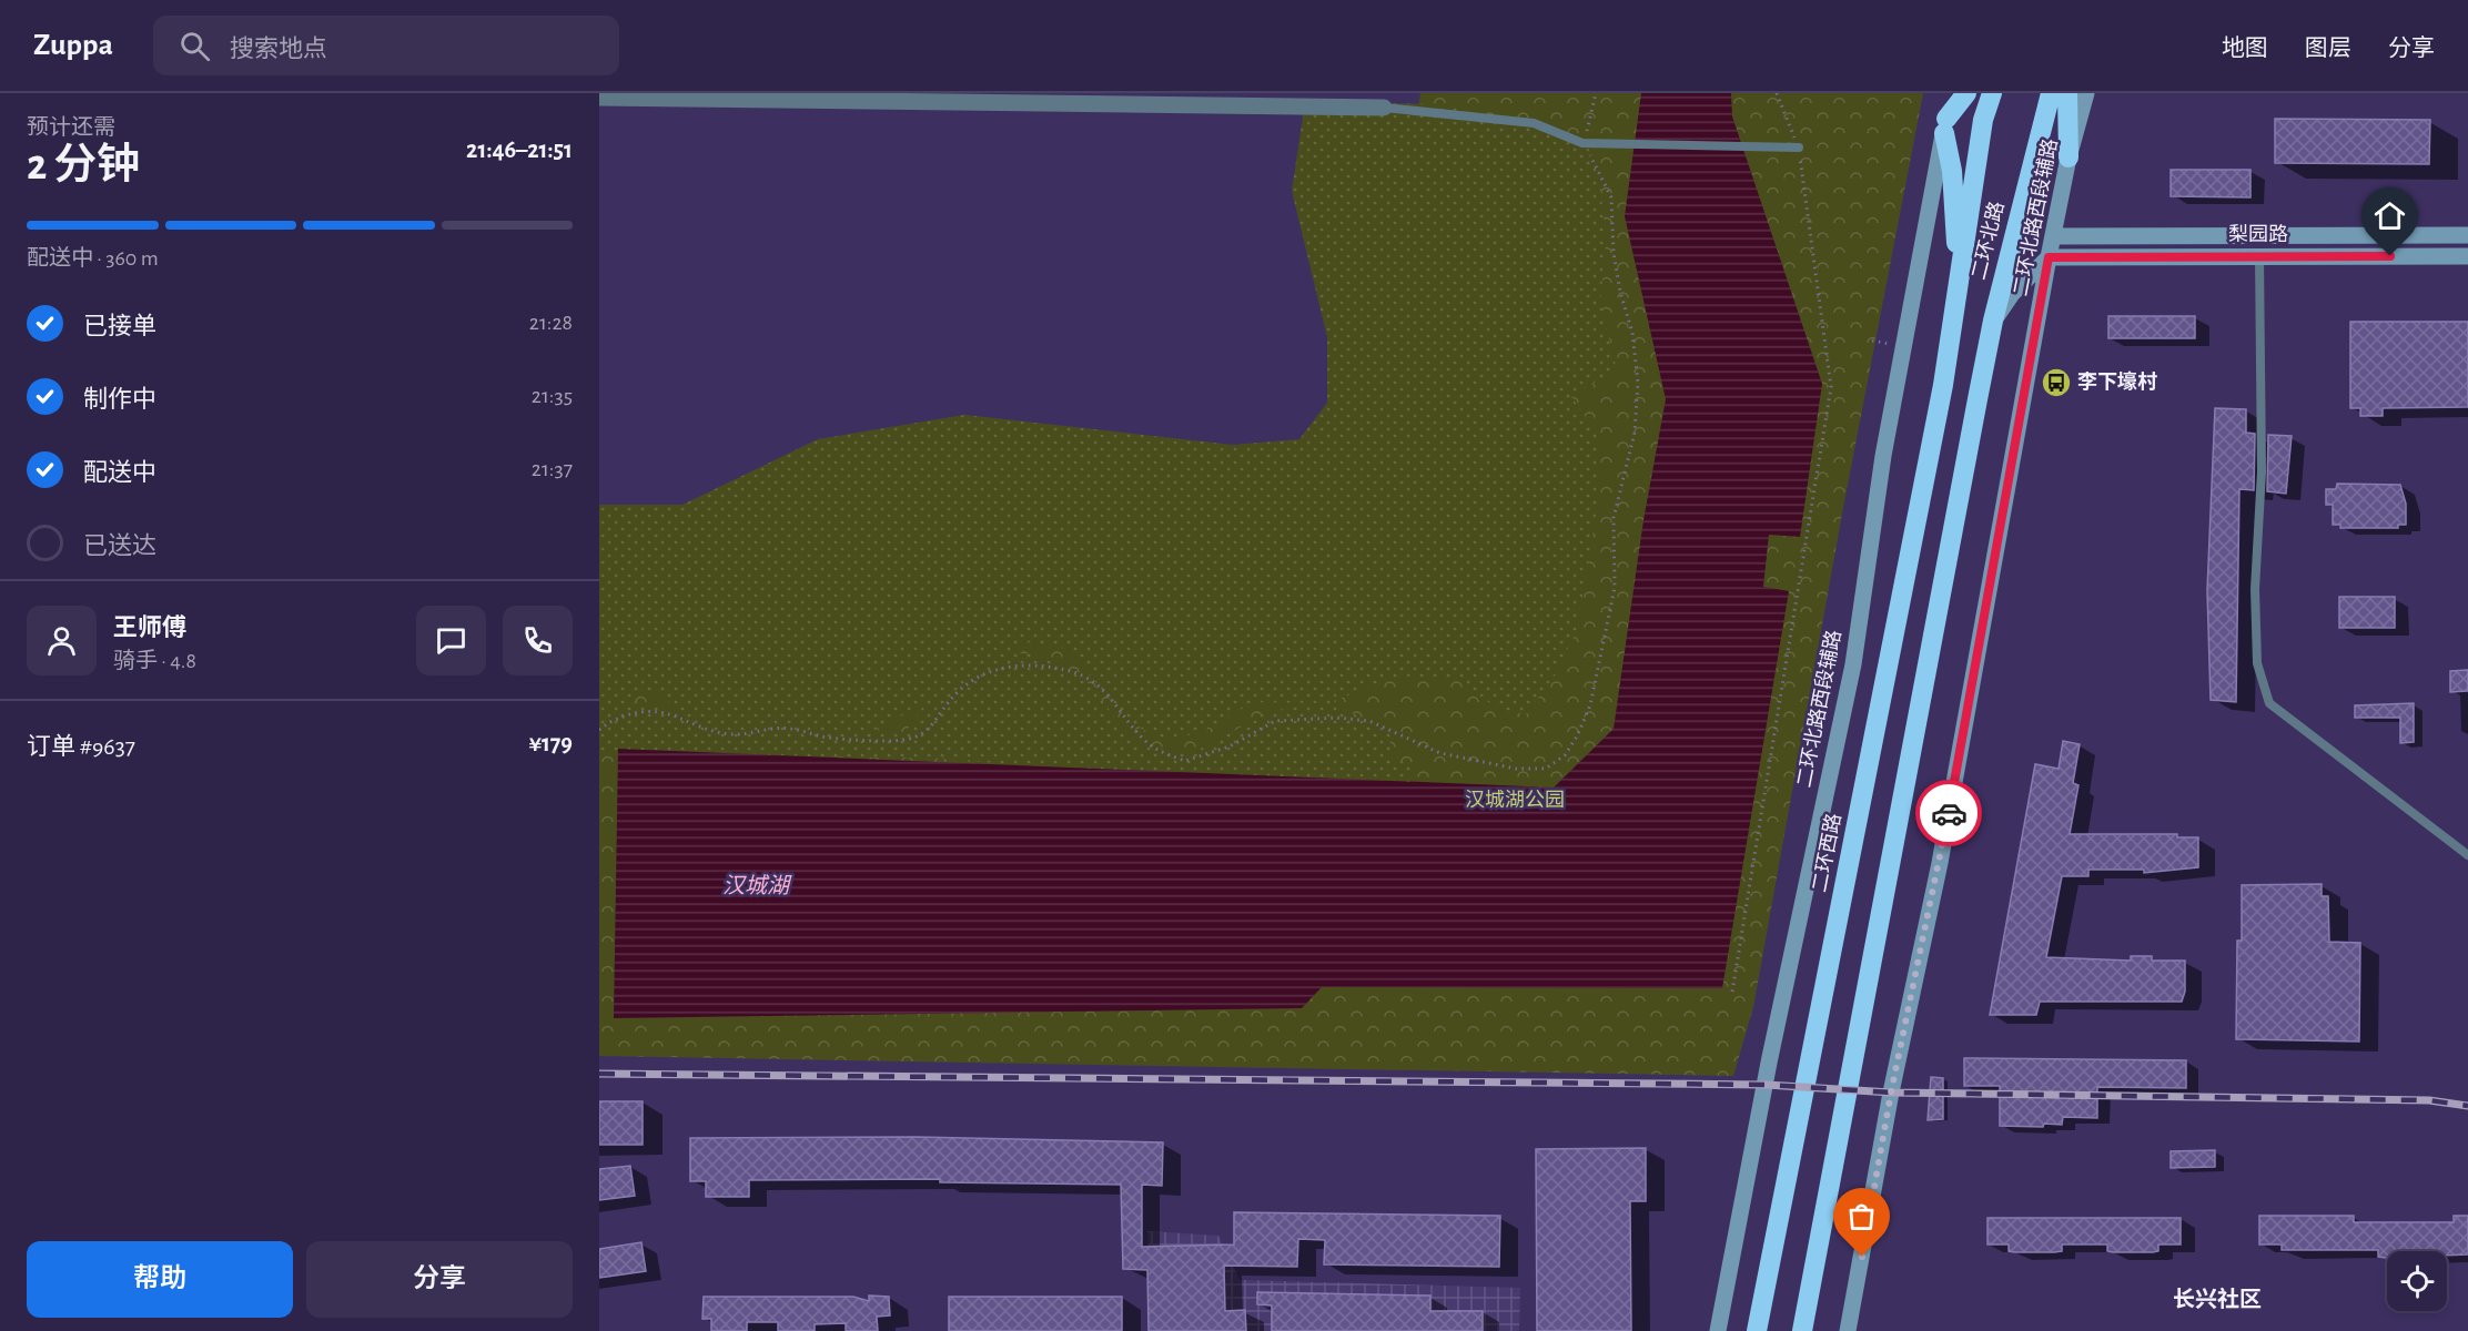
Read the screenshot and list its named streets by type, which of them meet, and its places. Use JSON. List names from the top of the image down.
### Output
{
  "streets": {
    "highway": ["二环北路", "二环西路"],
    "main road": ["二环北路西段辅路", "梨园路"]
  },
  "crossings": [
    ["二环北路西段辅路", "梨园路"],
    ["二环北路", "二环西路"]
  ],
  "districts": ["长兴社区"],
  "water": ["汉城湖"],
  "parks": ["汉城湖公园"],
  "places": {
    "bus stop": ["李下壕村"]
  },
  "page": {
    "header": "Zuppa",
    "search": "搜索地点",
    "nav": ["地图", "图层", "分享"],
    "heading": ["2 分钟", "预计还需", "21:46–21:51"],
    "panel": [
      "王师傅",
      "骑手 · 4.8",
      "订单 #9637",
      "¥179"
    ],
    "bar": "配送中 · 360 m",
    "list": [
      ["已接单", "21:28"],
      ["制作中", "21:35"],
      ["配送中", "21:37"],
      "已送达"
    ],
    "buttons": ["帮助", "分享"]
  }
}
